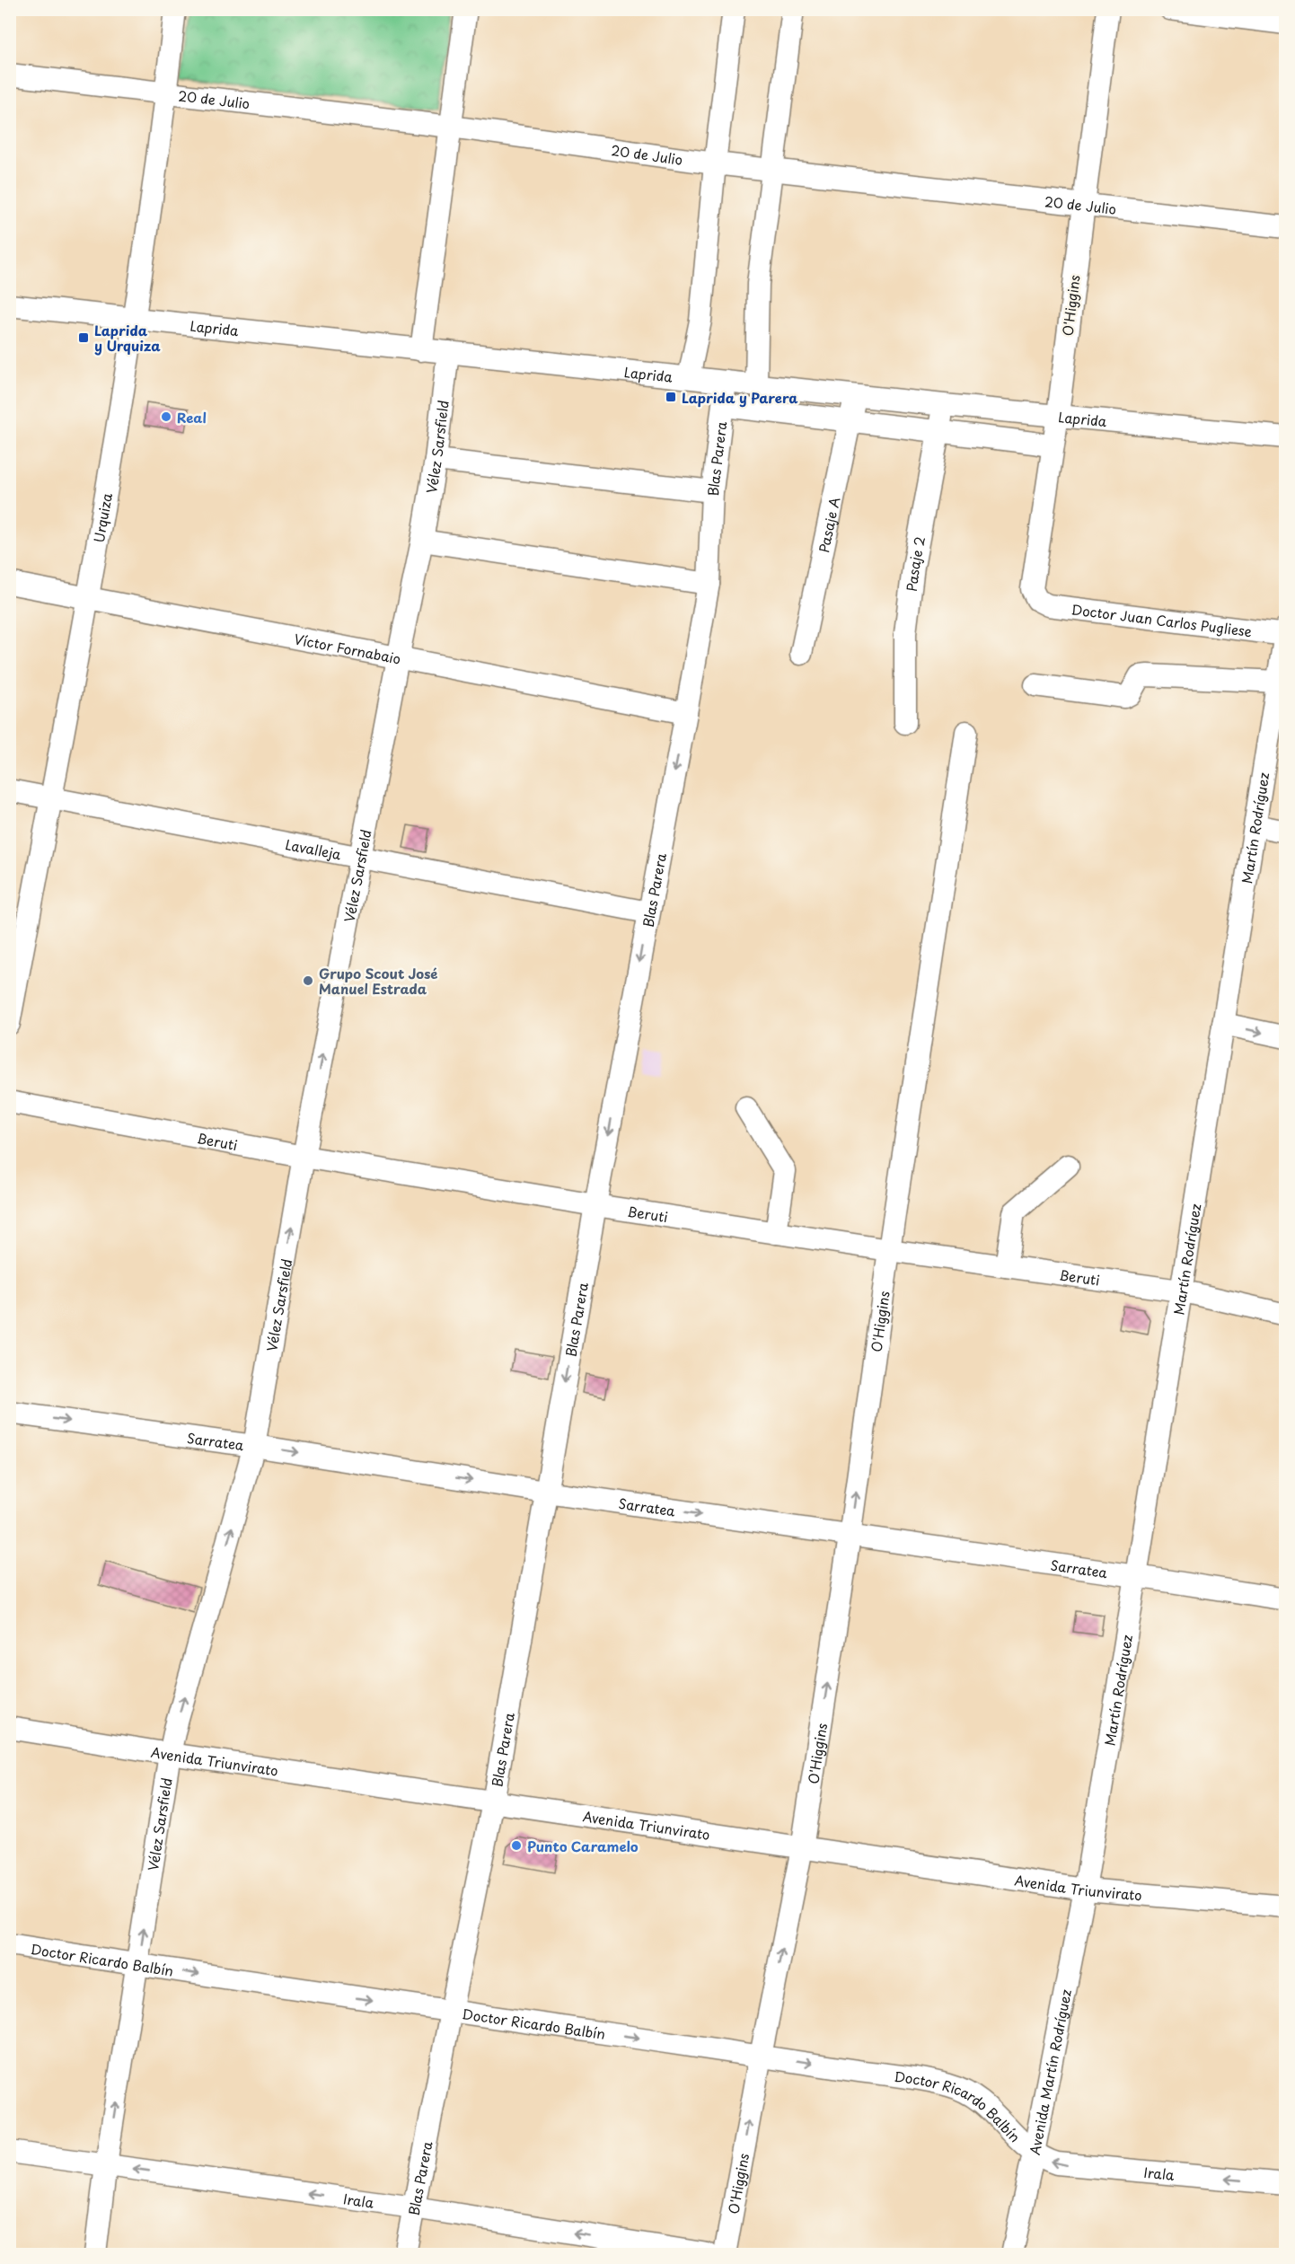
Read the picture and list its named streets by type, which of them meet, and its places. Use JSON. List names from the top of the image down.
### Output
{
  "streets": {
    "street": [
      "20 de Julio",
      "O'Higgins",
      "Laprida",
      "Vélez Sarsfield",
      "Blas Parera",
      "Urquiza",
      "Pasaje A",
      "Pasaje 2",
      "Doctor Juan Carlos Pugliese",
      "Víctor Fornabaio",
      "Martín Rodríguez",
      "Lavalleja",
      "Beruti",
      "Sarratea",
      "Avenida Triunvirato",
      "Doctor Ricardo Balbín",
      "Avenida Martín Rodríguez",
      "Irala"
    ]
  },
  "crossings": [
    ["20 de Julio", "O'Higgins"],
    ["20 de Julio", "Urquiza"],
    ["O'Higgins", "Laprida"],
    ["O'Higgins", "Doctor Juan Carlos Pugliese"],
    ["O'Higgins", "Beruti"],
    ["O'Higgins", "Sarratea"],
    ["O'Higgins", "Avenida Triunvirato"],
    ["O'Higgins", "Doctor Ricardo Balbín"],
    ["Laprida", "Vélez Sarsfield"],
    ["Laprida", "Blas Parera"],
    ["Laprida", "Urquiza"],
    ["Laprida", "Pasaje A"],
    ["Laprida", "Pasaje 2"],
    ["Vélez Sarsfield", "Víctor Fornabaio"],
    ["Vélez Sarsfield", "Lavalleja"],
    ["Vélez Sarsfield", "Beruti"],
    ["Vélez Sarsfield", "Sarratea"],
    ["Vélez Sarsfield", "Avenida Triunvirato"],
    ["Vélez Sarsfield", "Doctor Ricardo Balbín"],
    ["Vélez Sarsfield", "Irala"],
    ["Blas Parera", "Víctor Fornabaio"],
    ["Blas Parera", "Lavalleja"],
    ["Blas Parera", "Beruti"],
    ["Blas Parera", "Sarratea"],
    ["Blas Parera", "Avenida Triunvirato"],
    ["Blas Parera", "Doctor Ricardo Balbín"],
    ["Blas Parera", "Irala"],
    ["Urquiza", "Víctor Fornabaio"],
    ["Urquiza", "Lavalleja"],
    ["Doctor Juan Carlos Pugliese", "Martín Rodríguez"],
    ["Martín Rodríguez", "Beruti"],
    ["Martín Rodríguez", "Sarratea"],
    ["Martín Rodríguez", "Avenida Triunvirato"],
    ["Martín Rodríguez", "Avenida Martín Rodríguez"],
    ["Avenida Triunvirato", "Avenida Martín Rodríguez"],
    ["Doctor Ricardo Balbín", "Avenida Martín Rodríguez"],
    ["Doctor Ricardo Balbín", "Irala"],
    ["Avenida Martín Rodríguez", "Irala"]
  ],
  "one_way": [
    "O'Higgins",
    "Vélez Sarsfield",
    "Blas Parera",
    "Sarratea",
    "Doctor Ricardo Balbín",
    "Irala"
  ],
  "places": {
    "transit": ["Laprida y Urquiza", "Laprida y Parera"],
    "other": ["Real", "Grupo Scout José Manuel Estrada", "Punto Caramelo"]
  }
}
